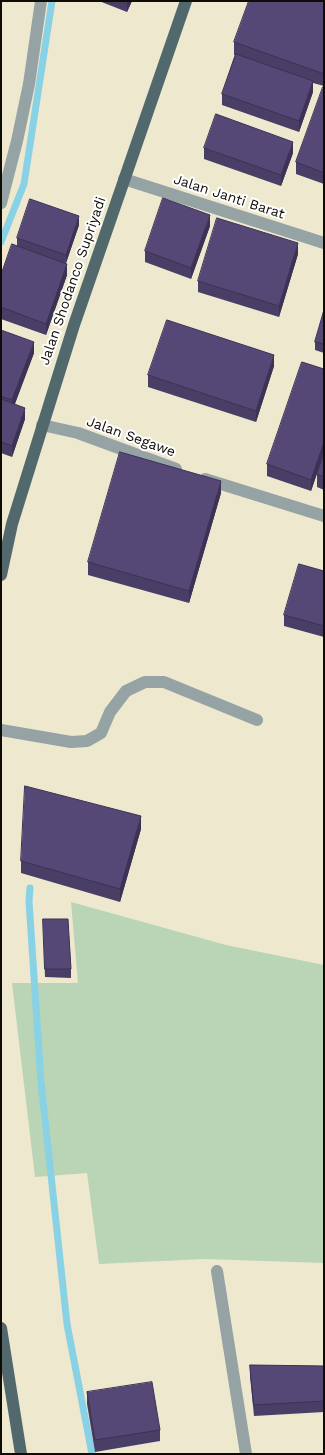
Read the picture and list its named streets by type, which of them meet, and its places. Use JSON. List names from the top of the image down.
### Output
{
  "streets": {
    "main road": ["Jalan Shodanco Supriyadi"],
    "street": ["Jalan Janti Barat", "Jalan Segawe"]
  },
  "crossings": [
    ["Jalan Janti Barat", "Jalan Shodanco Supriyadi"],
    ["Jalan Shodanco Supriyadi", "Jalan Segawe"]
  ]
}
